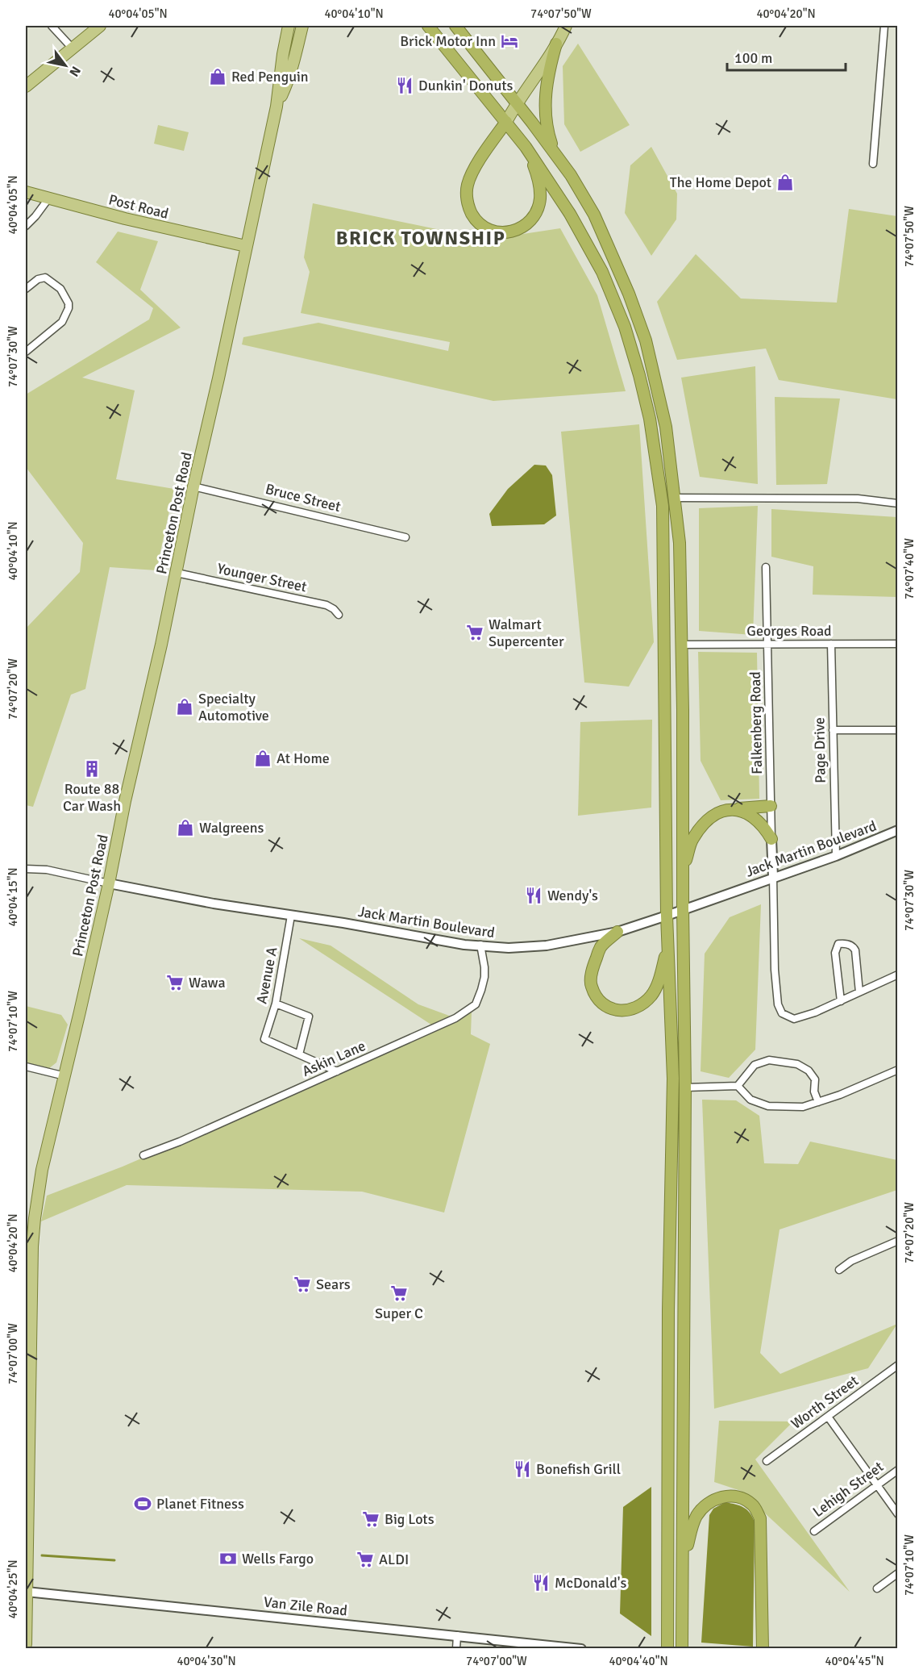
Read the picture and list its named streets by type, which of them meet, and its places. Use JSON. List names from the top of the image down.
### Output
{
  "streets": {
    "main road": ["Post Road", "Princeton Post Road"],
    "street": [
      "Bruce Street",
      "Younger Street",
      "Georges Road",
      "Falkenberg Road",
      "Page Drive",
      "Jack Martin Boulevard",
      "Avenue A",
      "Askin Lane",
      "Worth Street",
      "Lehigh Street",
      "Van Zile Road"
    ]
  },
  "crossings": [
    ["Post Road", "Princeton Post Road"],
    ["Bruce Street", "Princeton Post Road"],
    ["Princeton Post Road", "Younger Street"],
    ["Princeton Post Road", "Jack Martin Boulevard"],
    ["Princeton Post Road", "Van Zile Road"],
    ["Georges Road", "Falkenberg Road"],
    ["Georges Road", "Page Drive"],
    ["Falkenberg Road", "Jack Martin Boulevard"],
    ["Page Drive", "Jack Martin Boulevard"],
    ["Jack Martin Boulevard", "Avenue A"],
    ["Jack Martin Boulevard", "Askin Lane"]
  ],
  "districts": ["BRICK TOWNSHIP"],
  "places": {
    "hotel": ["Brick Motor Inn"],
    "shop": [
      "Red Penguin",
      "The Home Depot",
      "Specialty Automotive",
      "At Home",
      "Walgreens"
    ],
    "restaurant": [
      "Dunkin' Donuts",
      "Wendy's",
      "Bonefish Grill",
      "McDonald's"
    ],
    "supermarket": [
      "Walmart Supercenter",
      "Wawa",
      "Sears",
      "Super C",
      "Big Lots",
      "ALDI"
    ],
    "building": ["Route 88 Car Wash"],
    "sports": ["Planet Fitness"],
    "bank": ["Wells Fargo"]
  },
  "scale_bar": "100 m",
  "north": "bottom right",
  "coordinates": [
    "40°04'05\"N",
    "40°04'10\"N",
    "74°07'50\"W",
    "40°04'20\"N",
    "74°07'30\"W",
    "74°07'40\"W",
    "74°07'20\"W",
    "40°04'15\"N",
    "74°07'10\"W",
    "74°07'00\"W",
    "40°04'25\"N",
    "40°04'30\"N",
    "40°04'40\"N",
    "40°04'45\"N"
  ]
}
